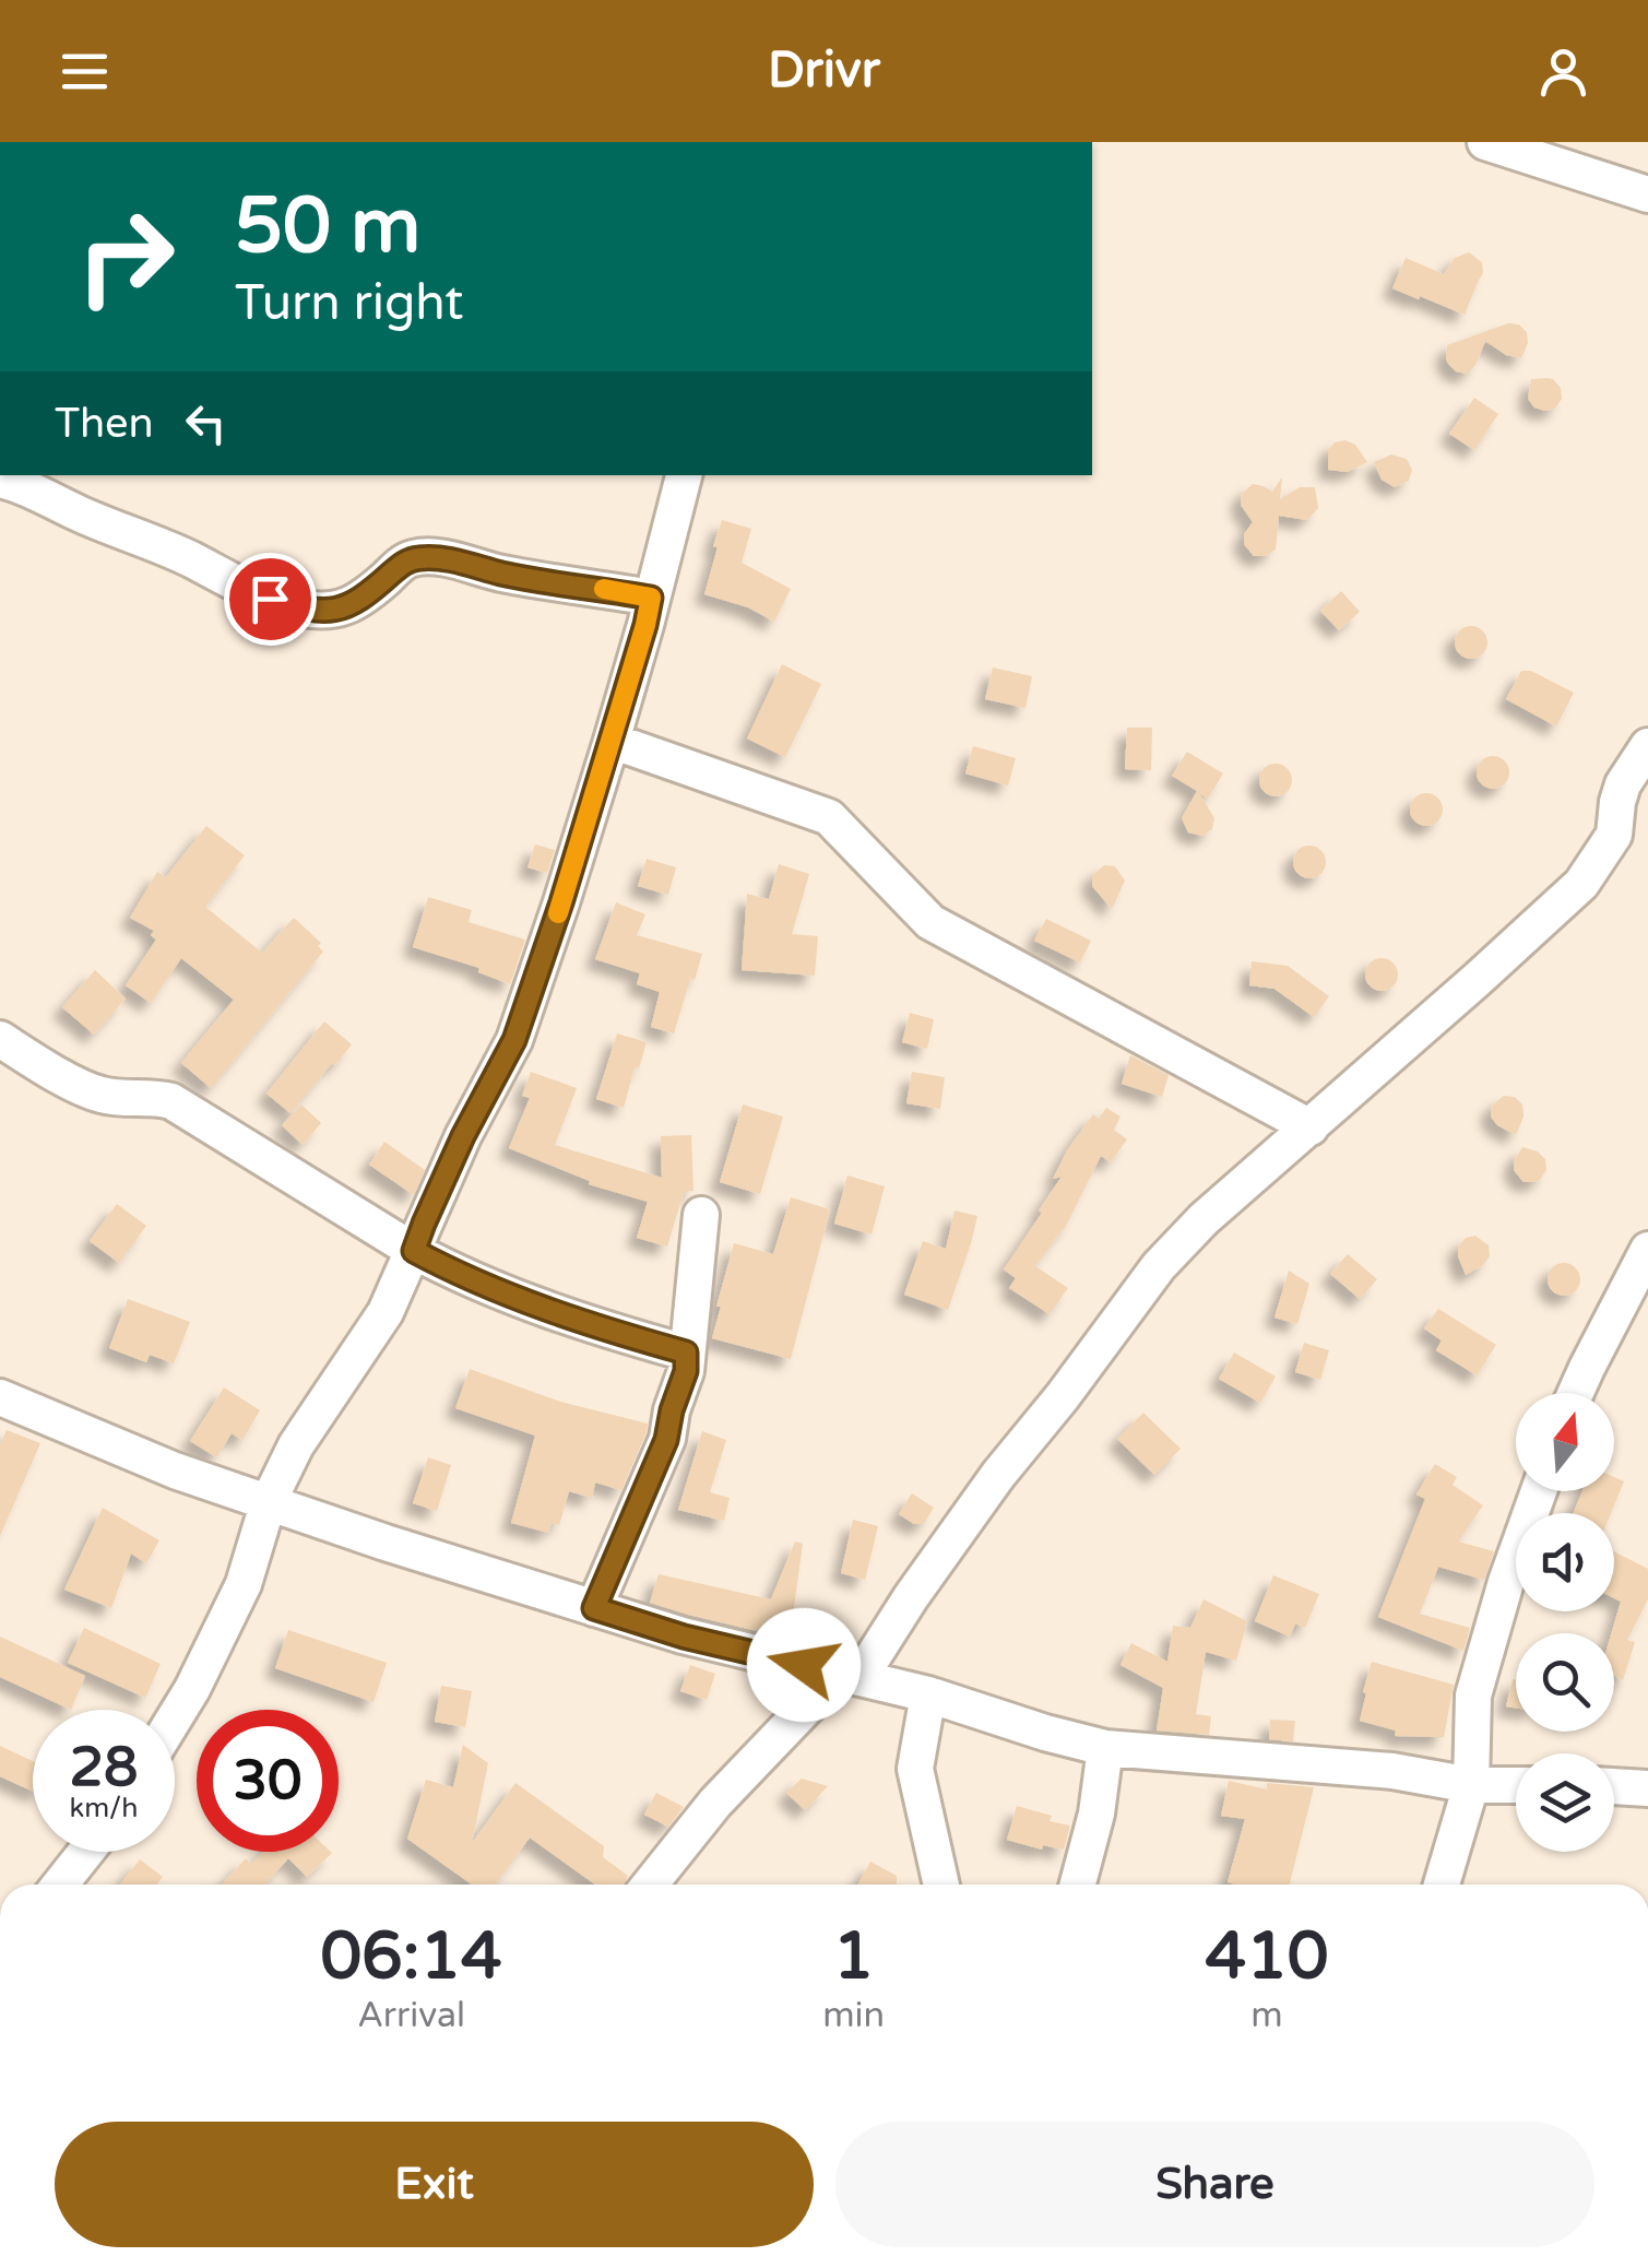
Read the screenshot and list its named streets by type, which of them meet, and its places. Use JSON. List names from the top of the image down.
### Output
{
  "north": "top",
  "page": {
    "header": "Drivr",
    "turn": ["50 m", "Turn right"],
    "then": "Then",
    "speed": "28 km/h",
    "limit": "30",
    "eta": [
      "06:14",
      "Arrival",
      "1",
      "min",
      "410",
      "m"
    ],
    "buttons": ["Exit", "Share"]
  }
}
